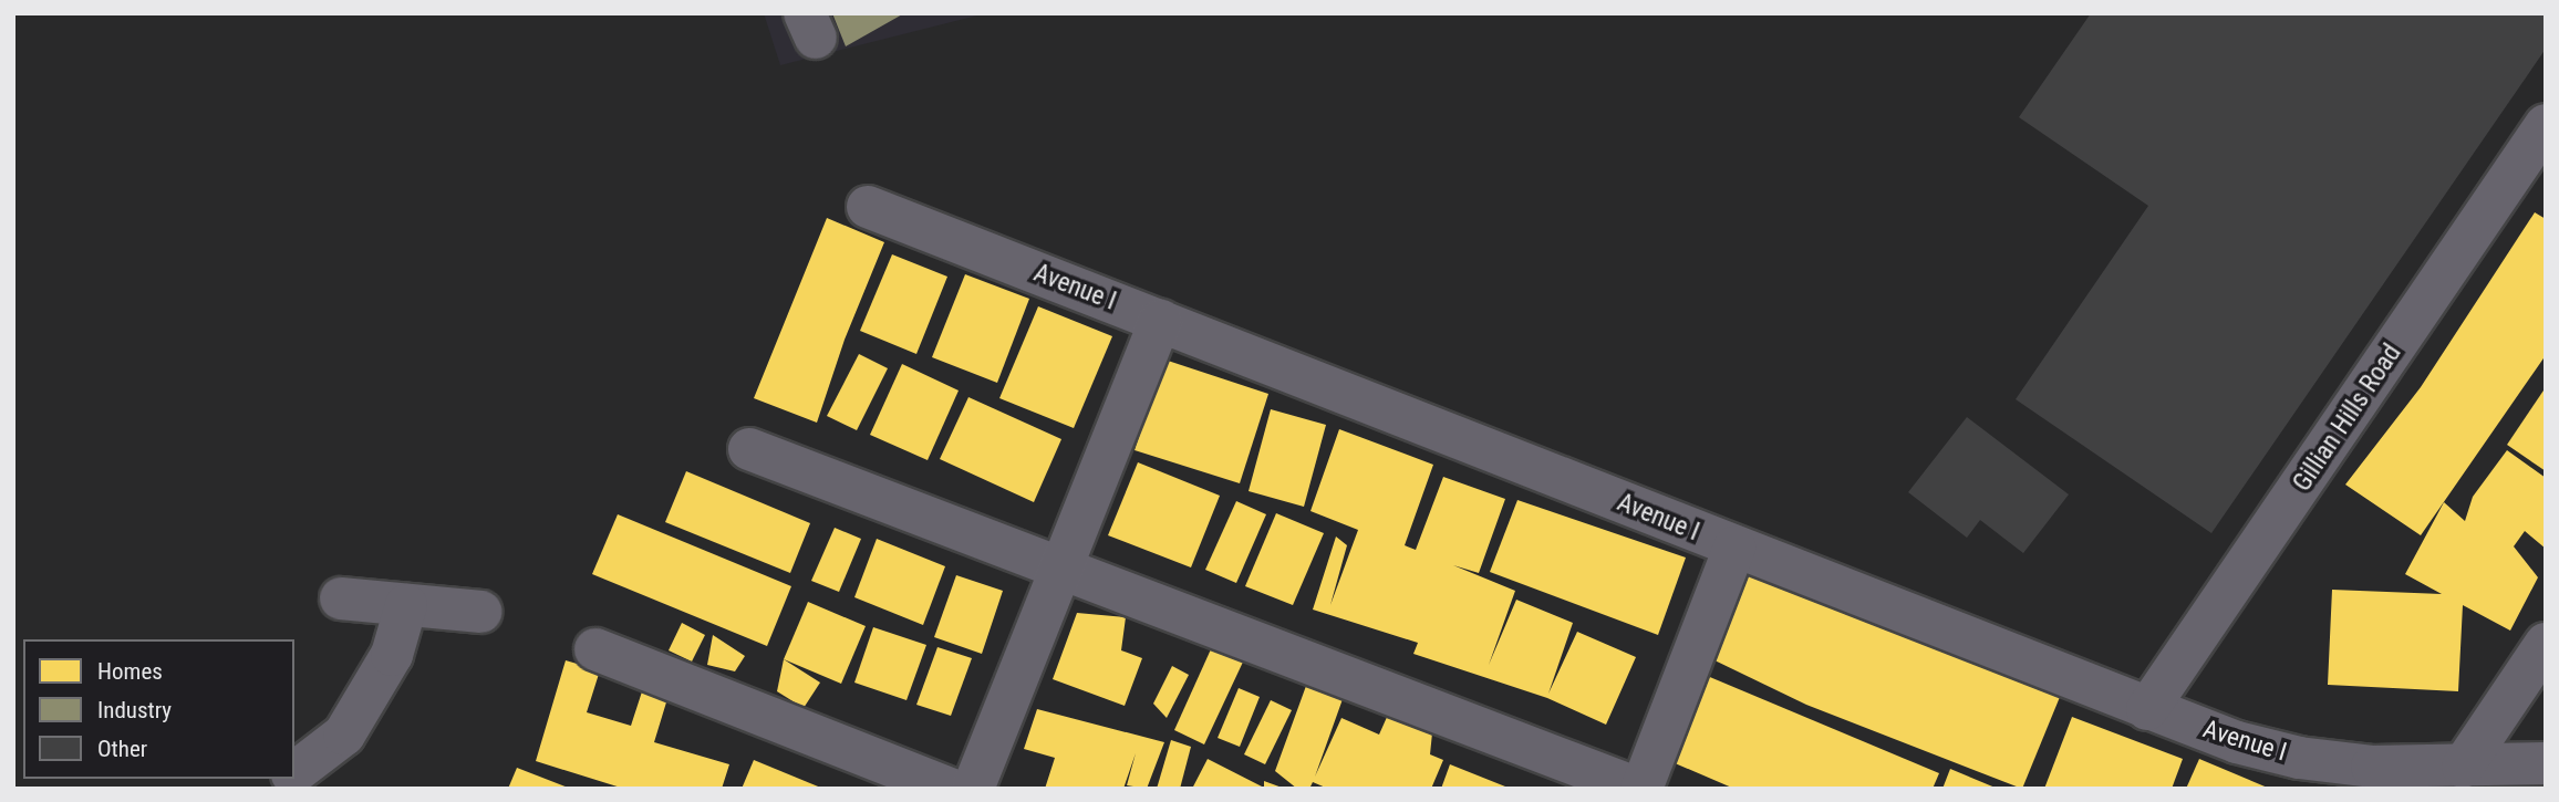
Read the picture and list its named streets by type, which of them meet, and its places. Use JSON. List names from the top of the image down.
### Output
{
  "streets": {
    "street": ["Avenue I", "Gillian Hills Road"]
  },
  "crossings": [
    ["Avenue I", "Gillian Hills Road"]
  ],
  "legend": ["Homes", "Industry", "Other"]
}
